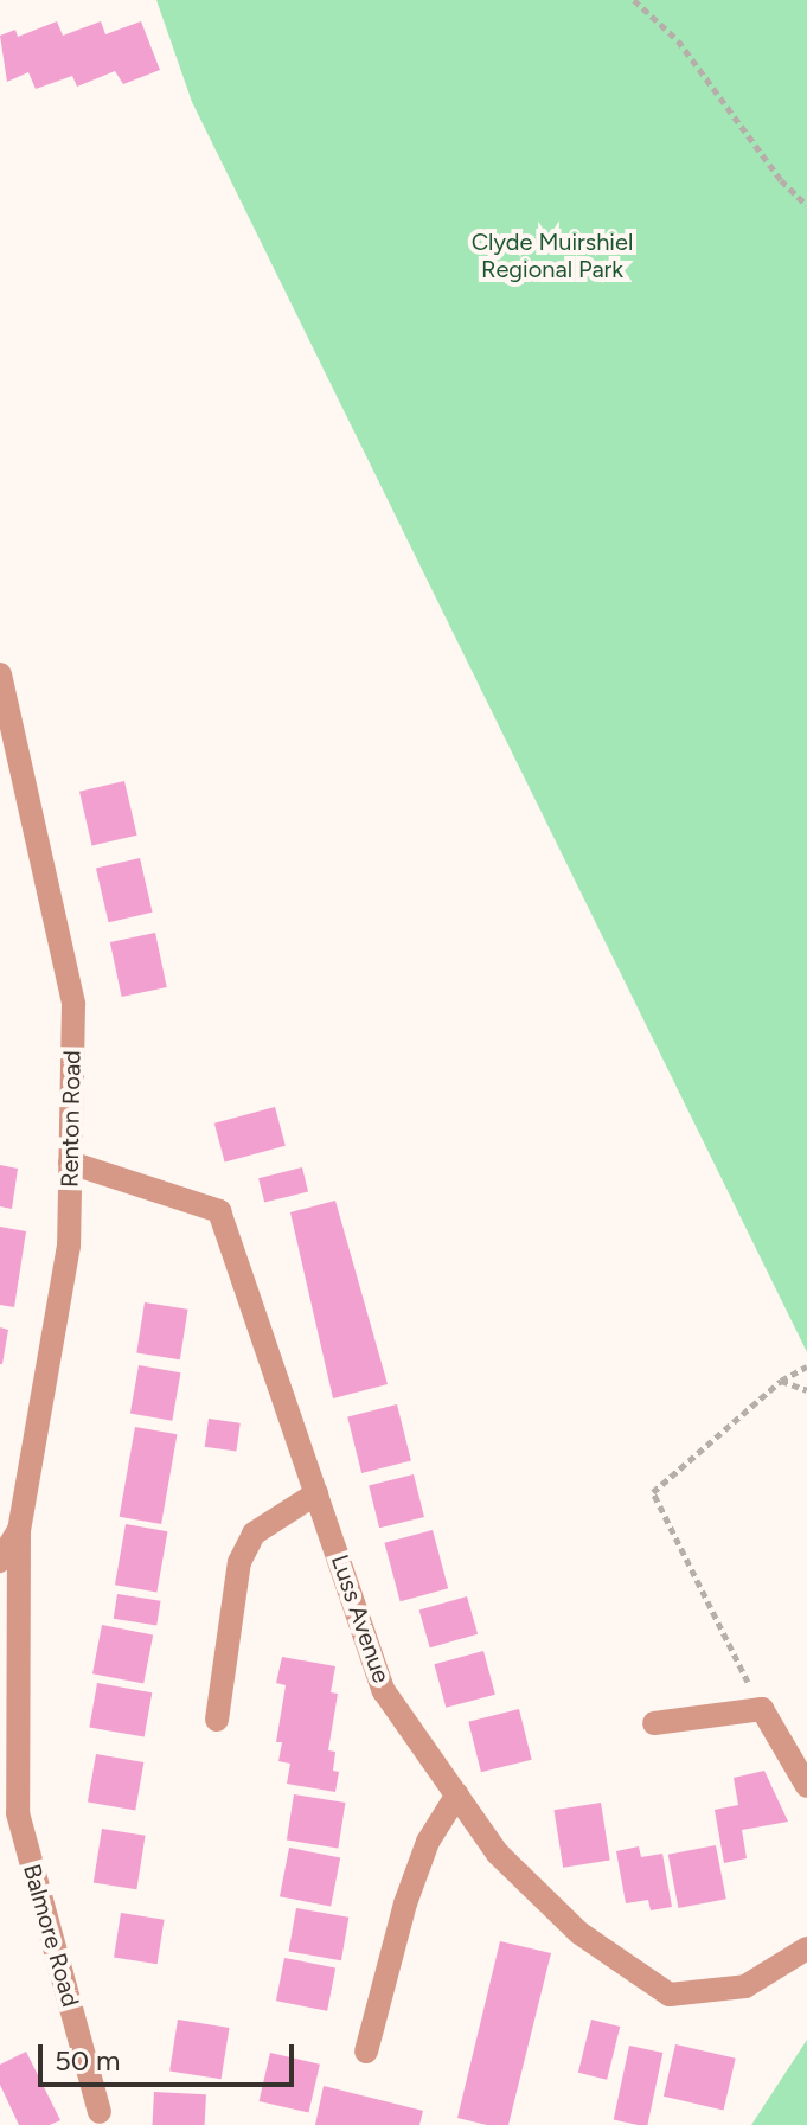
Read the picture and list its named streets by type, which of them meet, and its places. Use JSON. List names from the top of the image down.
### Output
{
  "streets": {
    "street": ["Renton Road", "Luss Avenue", "Balmore Road"]
  },
  "crossings": [
    ["Renton Road", "Luss Avenue"],
    ["Renton Road", "Balmore Road"]
  ],
  "parks": ["Clyde Muirshiel Regional Park"],
  "scale_bar": "50 m"
}
